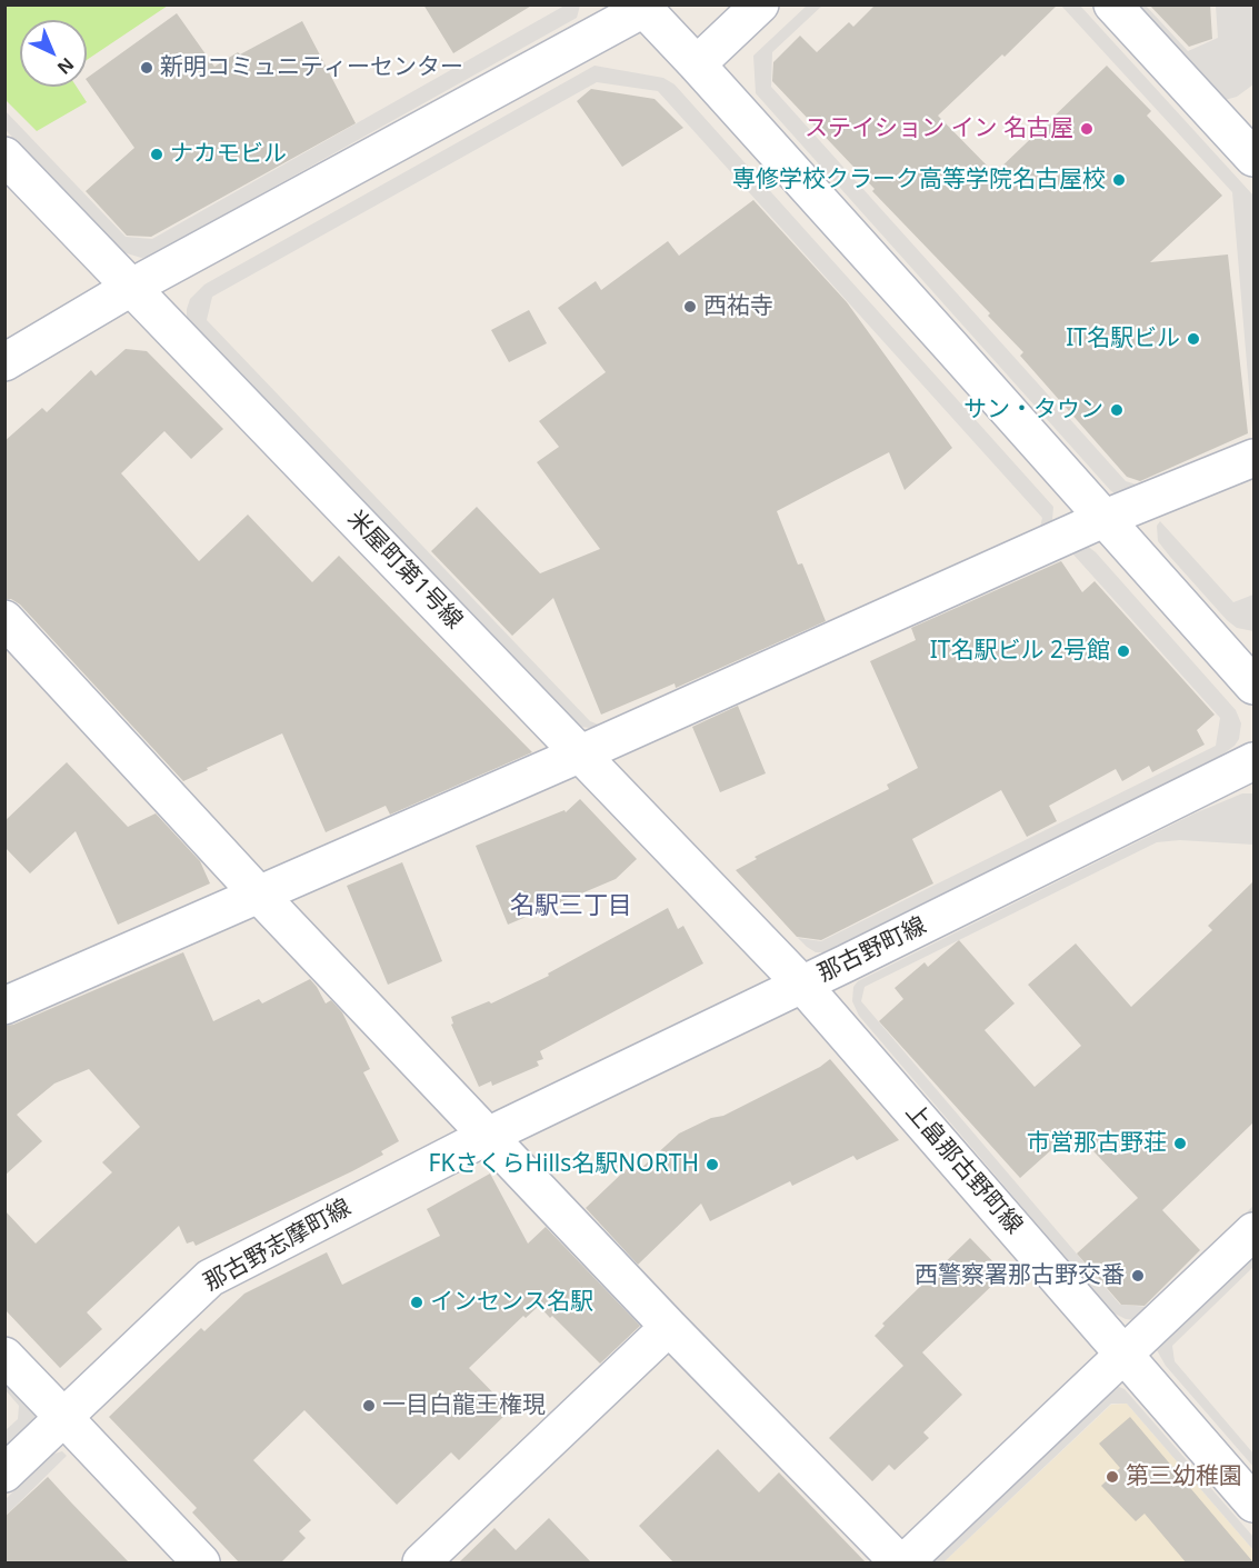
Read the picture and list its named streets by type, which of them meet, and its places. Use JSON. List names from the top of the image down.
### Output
{
  "streets": {
    "street": [
      "米屋町第1号線",
      "那古野町線",
      "上畠那古野町線",
      "那古野志摩町線"
    ]
  },
  "crossings": [
    ["米屋町第1号線", "那古野町線"],
    ["米屋町第1号線", "上畠那古野町線"],
    ["那古野町線", "上畠那古野町線"],
    ["那古野町線", "那古野志摩町線"]
  ],
  "districts": ["名駅三丁目"],
  "places": [
    "新明コミュニティーセンター",
    "ステイション イン 名古屋",
    "ナカモビル",
    "専修学校クラーク高等学院名古屋校",
    "西祐寺",
    "IT名駅ビル",
    "サン・タウン",
    "IT名駅ビル 2号館",
    "市営那古野荘",
    "FKさくらHills名駅NORTH",
    "西警察署那古野交番",
    "インセンス名駅",
    "一目白龍王権現",
    "第三幼稚園"
  ],
  "north": "bottom right"
}
